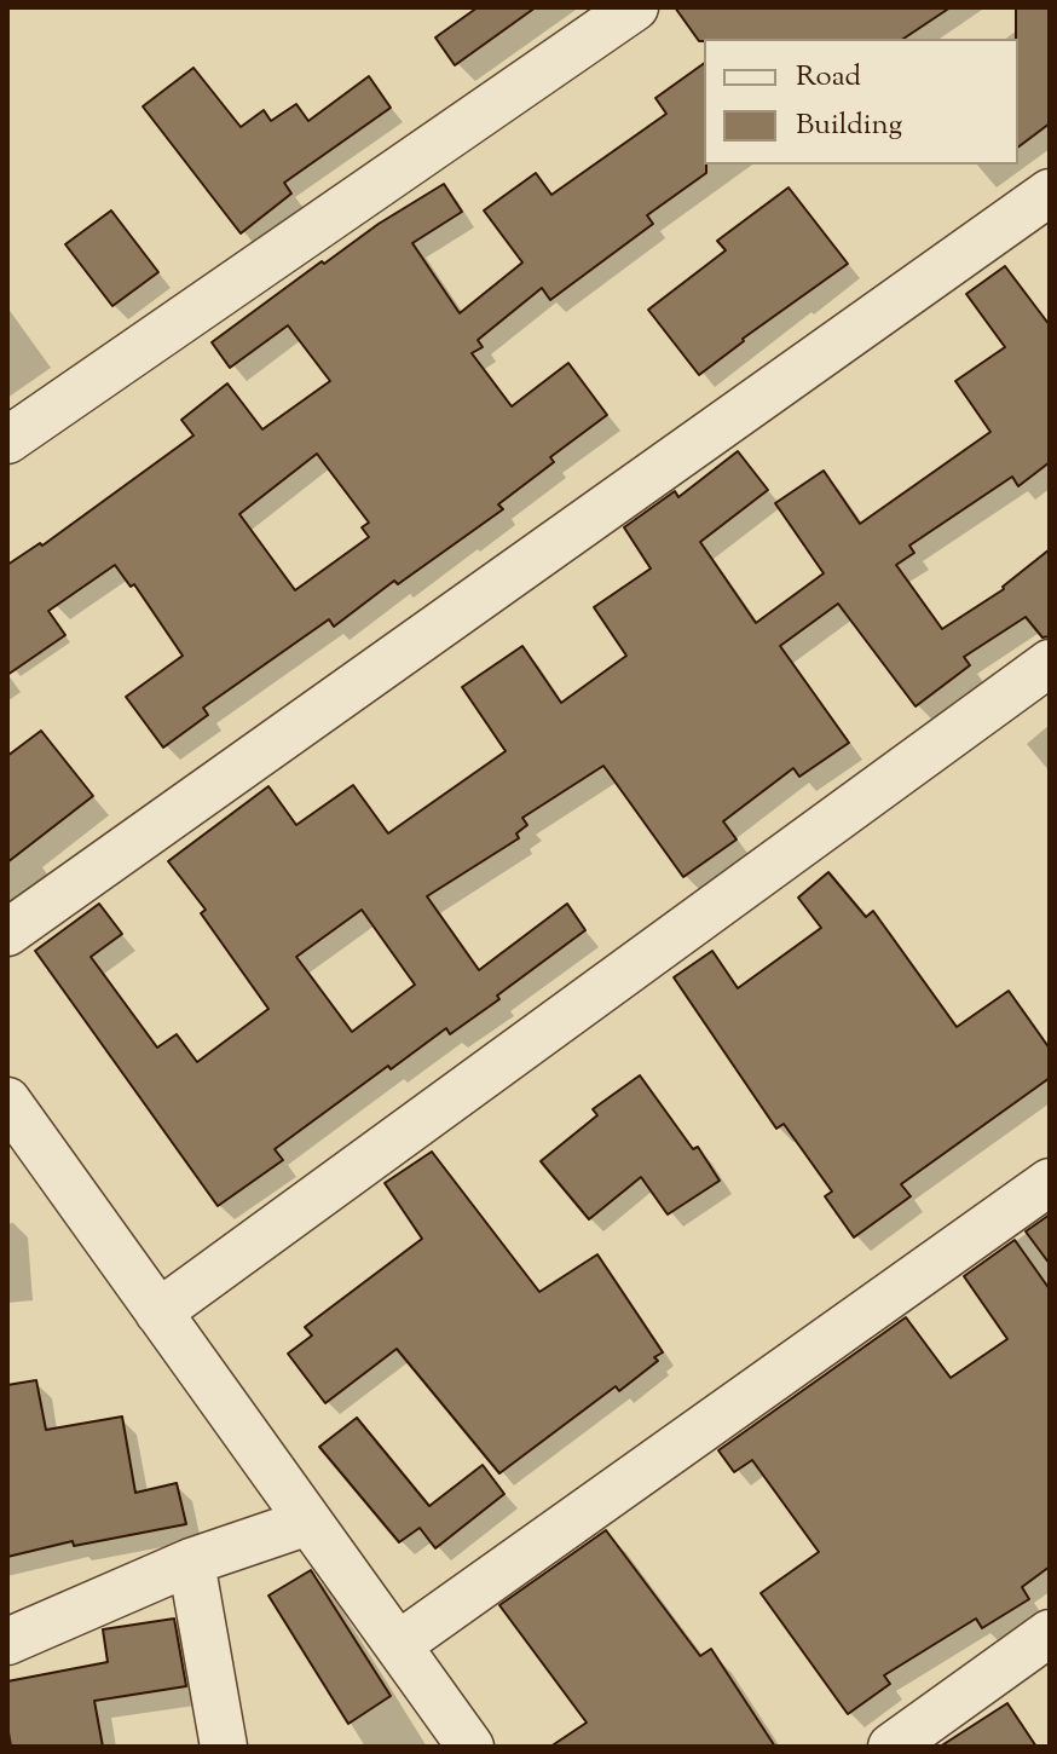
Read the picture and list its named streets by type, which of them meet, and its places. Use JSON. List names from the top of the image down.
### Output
{
  "legend": ["Road", "Building"]
}
